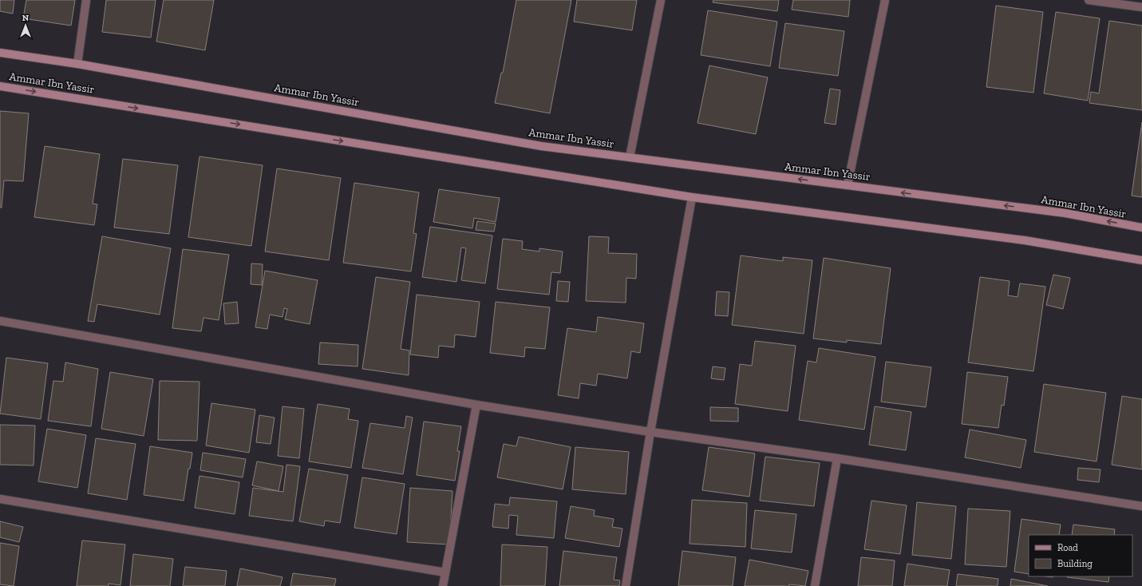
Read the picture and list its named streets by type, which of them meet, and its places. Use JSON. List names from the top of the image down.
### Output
{
  "streets": {
    "street": ["Ammar Ibn Yassir"]
  },
  "legend": ["Road", "Building"],
  "north": "top"
}
